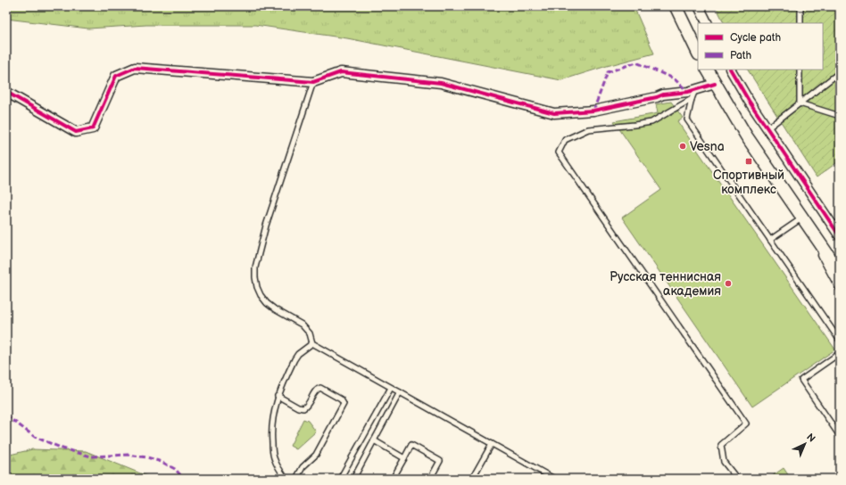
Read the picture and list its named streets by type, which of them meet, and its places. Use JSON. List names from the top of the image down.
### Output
{
  "places": {
    "other": ["Vesna", "Русская теннисная академия"],
    "transit": ["Спортивный комплекс"]
  },
  "legend": ["Cycle path", "Path"],
  "north": "top right"
}
